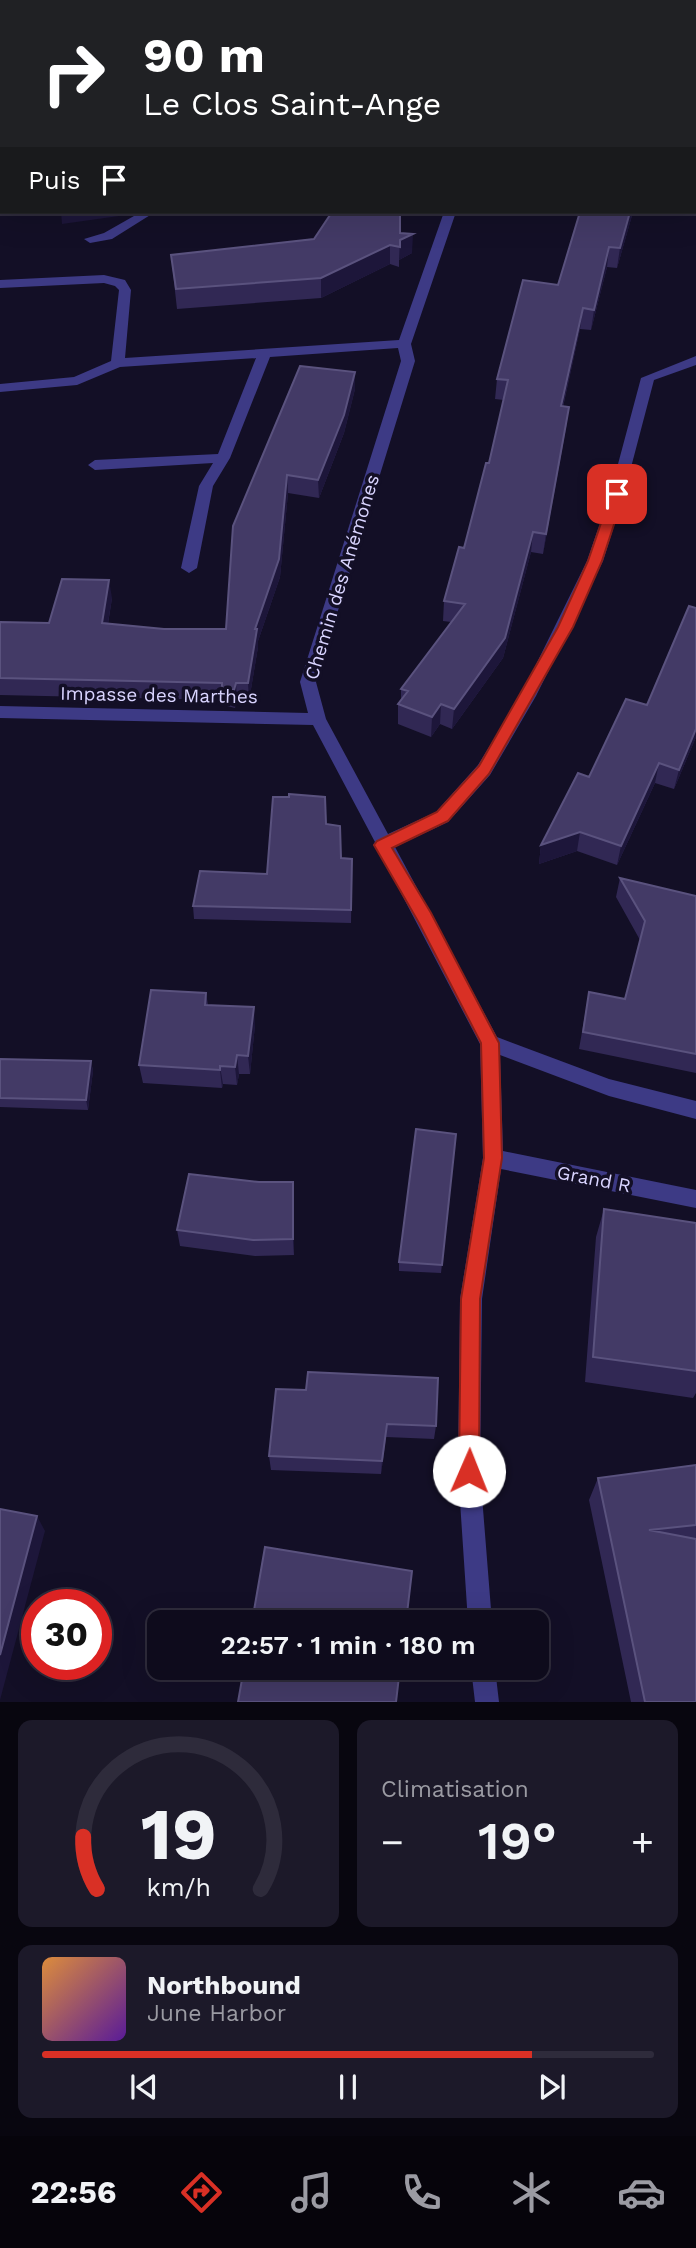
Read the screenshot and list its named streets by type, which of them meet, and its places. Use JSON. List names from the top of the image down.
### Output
{
  "streets": {
    "street": ["Chemin des Anémones", "Impasse des Marthes", "Grand R"]
  },
  "crossings": [
    ["Chemin des Anémones", "Impasse des Marthes"],
    ["Chemin des Anémones", "Grand R"]
  ],
  "page": {
    "turn": ["90 m", "Le Clos Saint-Ange"],
    "then": "Puis",
    "limit": "30",
    "trip": "22:57 · 1 min · 180 m",
    "tile": "Climatisation",
    "heat": ["−", "19°", "+"],
    "song": ["Northbound", "June Harbor"],
    "tabs": "22:56",
    "gauge": ["19", "km/h"]
  }
}
